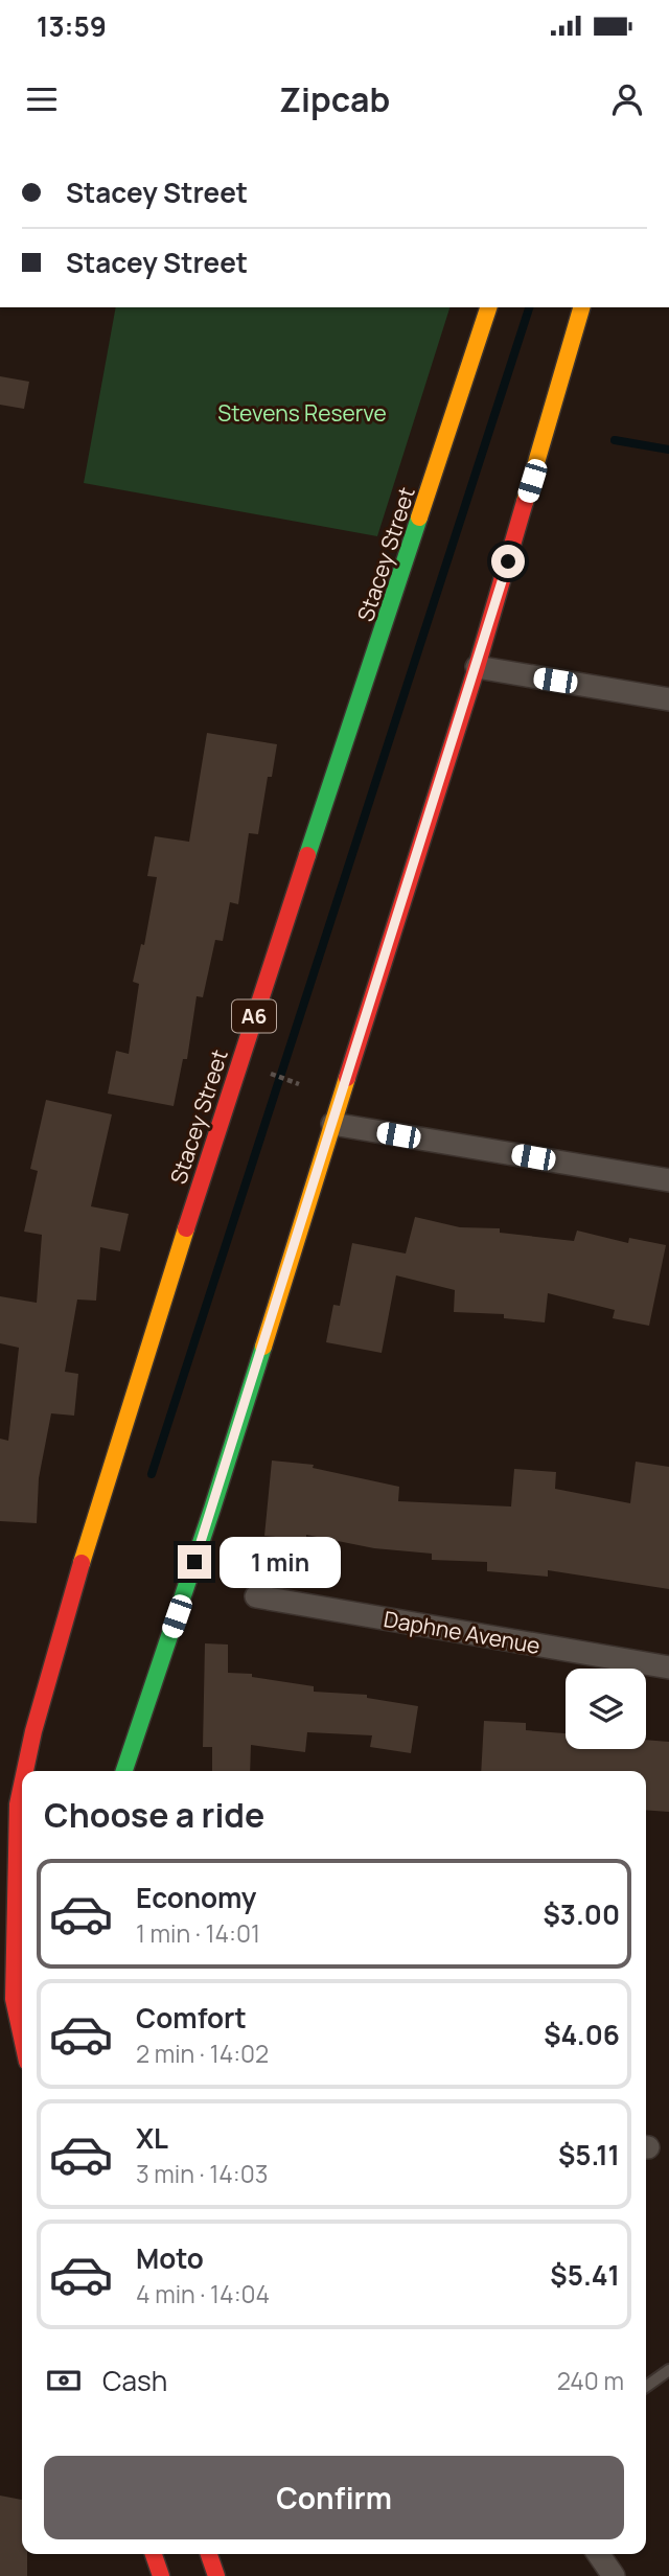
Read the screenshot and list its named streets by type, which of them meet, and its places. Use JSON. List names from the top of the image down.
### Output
{
  "streets": {
    "highway": ["Stacey Street", "A6"],
    "street": ["Daphne Avenue"]
  },
  "crossings": [
    ["Stacey Street", "A6"]
  ],
  "parks": ["Stevens Reserve"],
  "page": {
    "status": "13:59",
    "header": "Zipcab",
    "banner": ["Stacey Street", "Stacey Street"],
    "bubble": "1 min",
    "heading": "Choose a ride",
    "list": [
      {
        "name": "Economy",
        "note": "1 min · 14:01",
        "value": "$3.00"
      },
      {
        "name": "Comfort",
        "note": "2 min · 14:02",
        "value": "$4.06"
      },
      {
        "name": "XL",
        "note": "3 min · 14:03",
        "value": "$5.11"
      },
      {
        "name": "Moto",
        "note": "4 min · 14:04",
        "value": "$5.41"
      }
    ],
    "pay": ["Cash", "240 m"],
    "buttons": "Confirm"
  }
}
